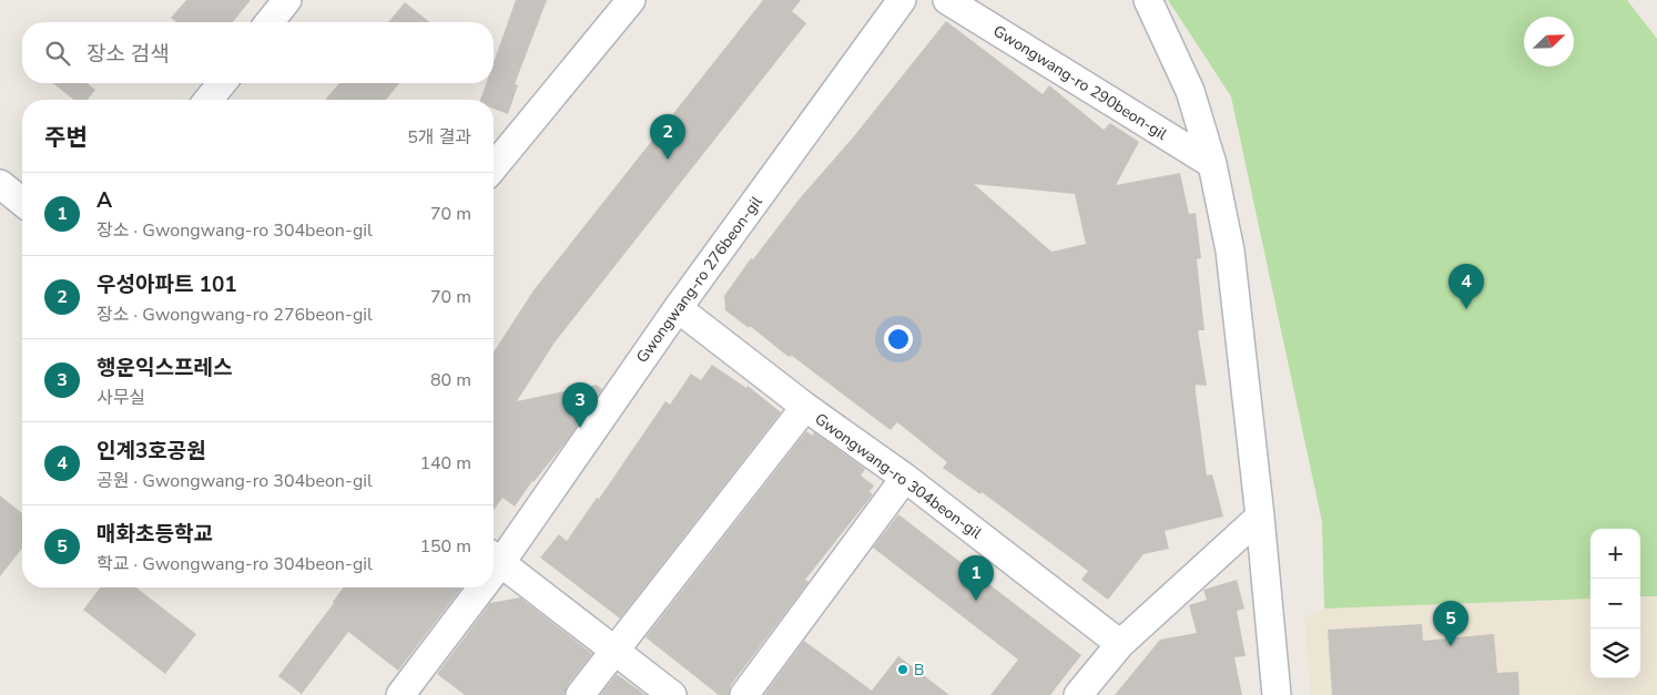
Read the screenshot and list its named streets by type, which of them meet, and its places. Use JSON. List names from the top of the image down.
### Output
{
  "streets": {
    "street": ["Gwongwang-ro 290beon-gil", "Gwongwang-ro 276beon-gil", "Gwongwang-ro 304beon-gil"]
  },
  "crossings": [
    ["Gwongwang-ro 276beon-gil", "Gwongwang-ro 304beon-gil"]
  ],
  "places": ["B"],
  "north": "top right",
  "page": {
    "search": "장소 검색",
    "heading": ["주변", "5개 결과"],
    "pins": [
      "2",
      "4",
      "3",
      "1",
      "5"
    ],
    "list": [
      {
        "mark": "1",
        "name": "A",
        "note": "장소 · Gwongwang-ro 304beon-gil",
        "value": "70 m"
      },
      {
        "mark": "2",
        "name": "우성아파트 101",
        "note": "장소 · Gwongwang-ro 276beon-gil",
        "value": "70 m"
      },
      {
        "mark": "3",
        "name": "행운익스프레스",
        "note": "사무실",
        "value": "80 m"
      },
      {
        "mark": "4",
        "name": "인계3호공원",
        "note": "공원 · Gwongwang-ro 304beon-gil",
        "value": "140 m"
      },
      {
        "mark": "5",
        "name": "매화초등학교",
        "note": "학교 · Gwongwang-ro 304beon-gil",
        "value": "150 m"
      }
    ],
    "map_buttons": ["+", "−"]
  }
}
